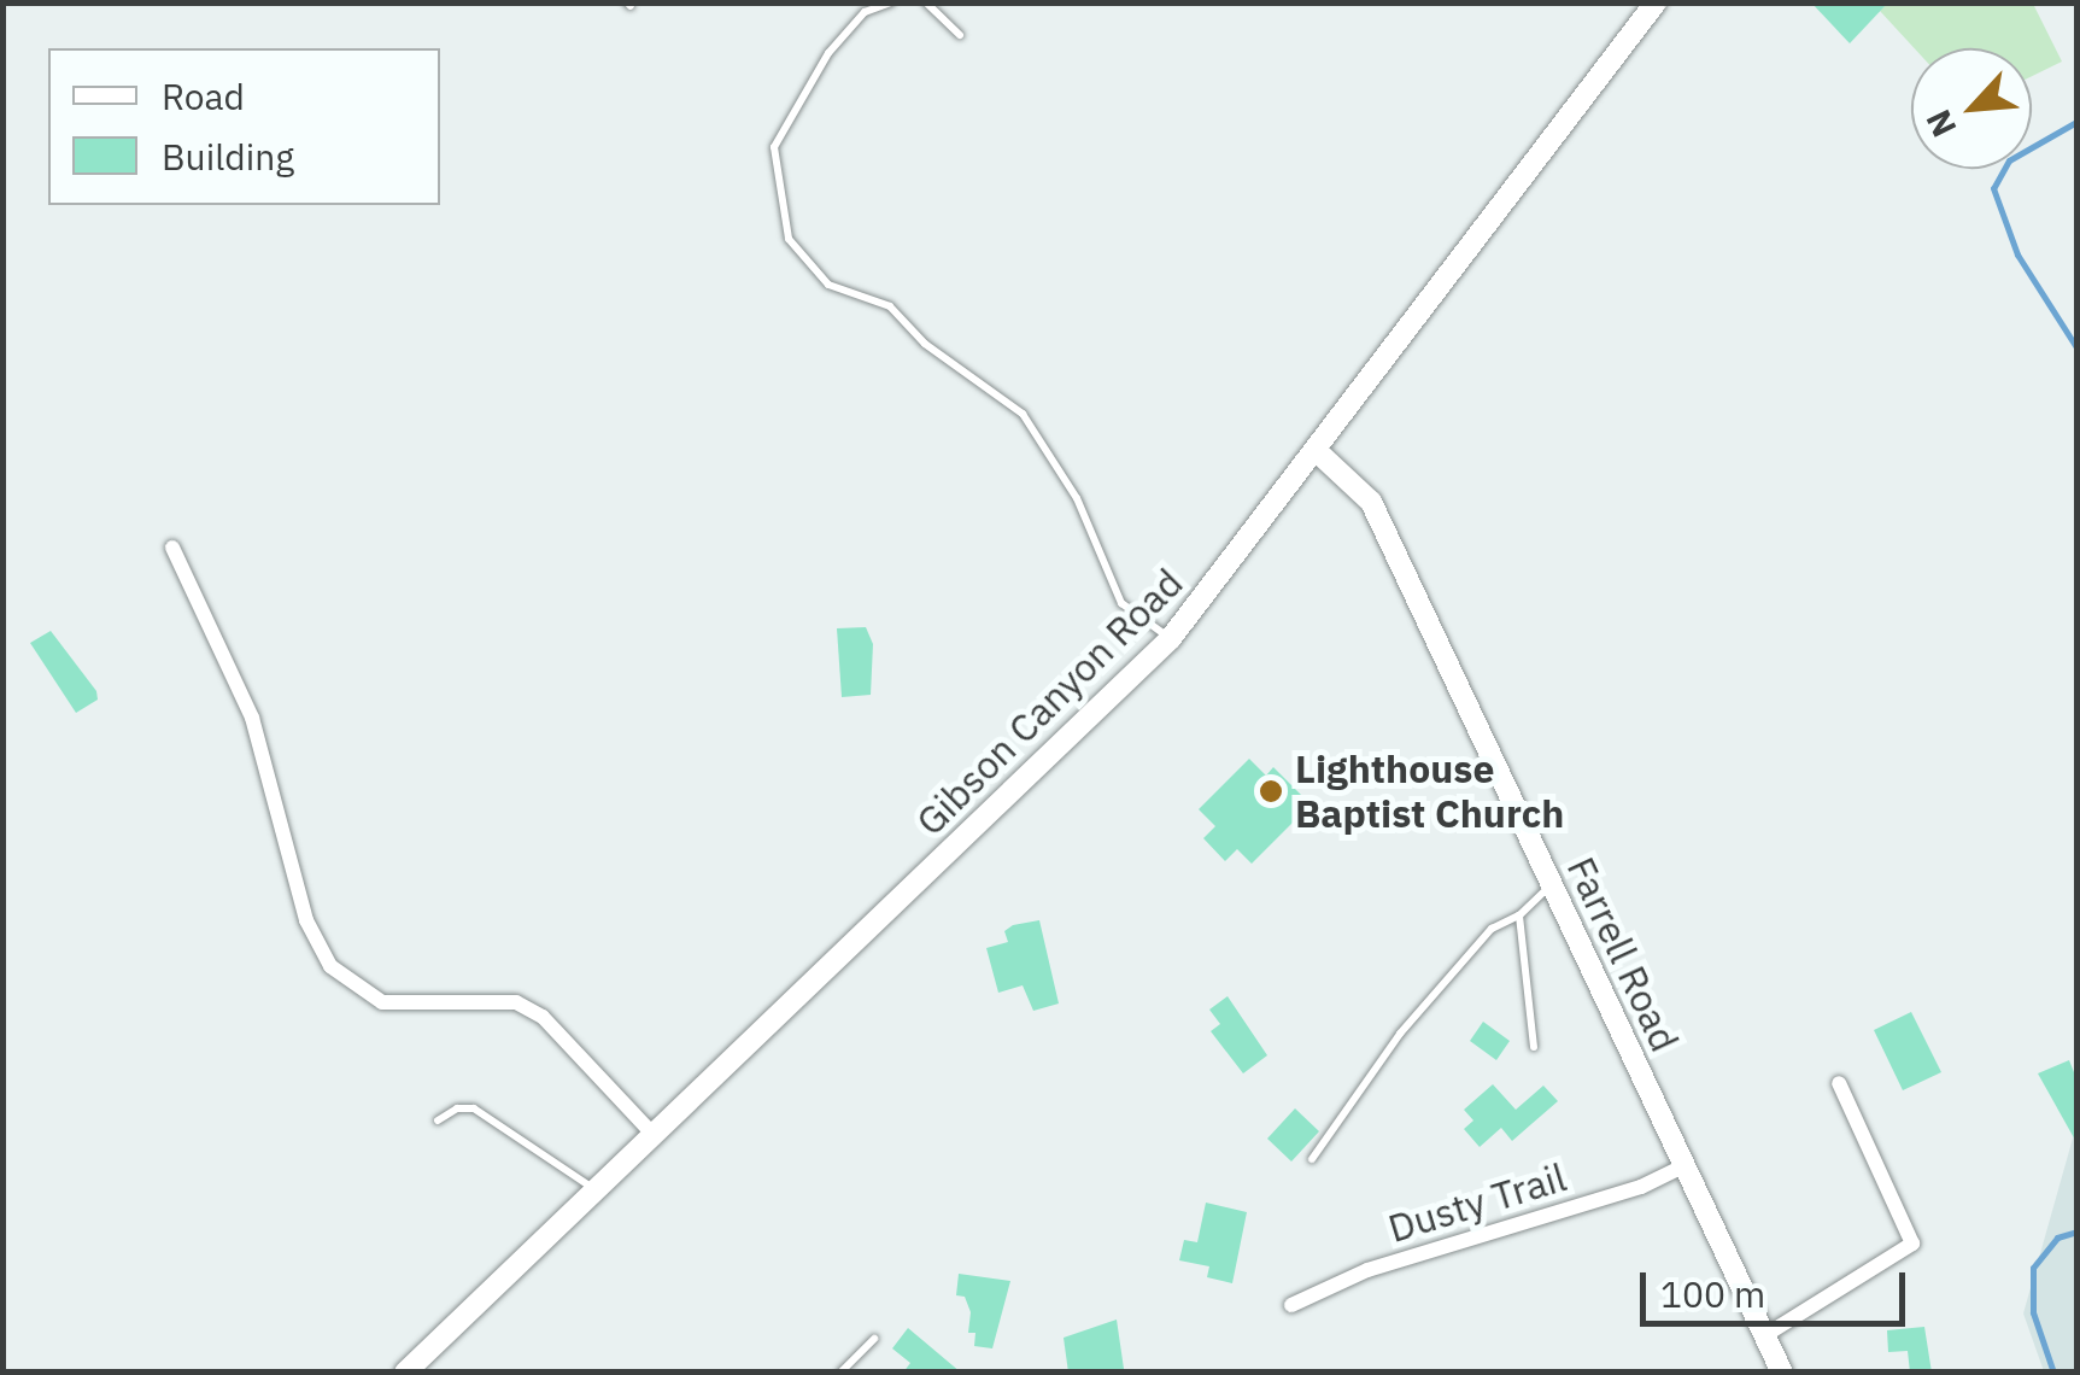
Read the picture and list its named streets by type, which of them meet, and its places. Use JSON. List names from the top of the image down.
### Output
{
  "streets": {
    "main road": ["Gibson Canyon Road", "Farrell Road"],
    "street": ["Dusty Trail"]
  },
  "crossings": [
    ["Gibson Canyon Road", "Farrell Road"],
    ["Farrell Road", "Dusty Trail"]
  ],
  "places": ["Lighthouse Baptist Church"],
  "legend": ["Road", "Building"],
  "scale_bar": "100 m",
  "north": "bottom left"
}
